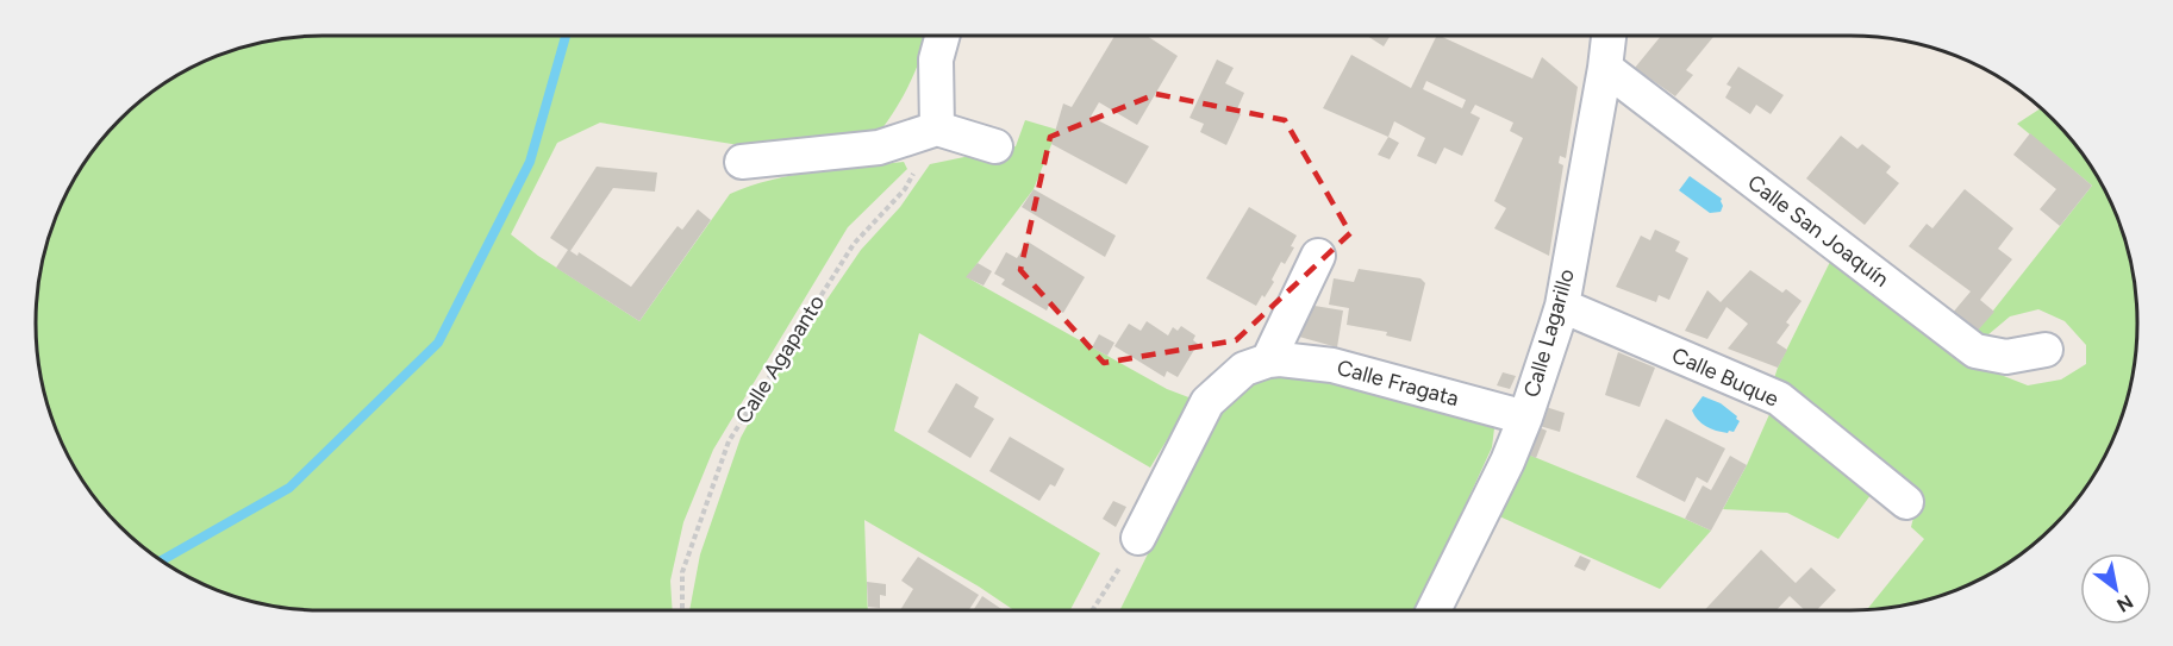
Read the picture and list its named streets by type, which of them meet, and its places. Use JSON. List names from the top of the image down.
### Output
{
  "streets": {
    "street": [
      "Calle San Joaquín",
      "Calle Lagarillo",
      "Calle Buque",
      "Calle Fragata"
    ],
    "path": ["Calle Agapanto"]
  },
  "crossings": [
    ["Calle San Joaquín", "Calle Lagarillo"],
    ["Calle Lagarillo", "Calle Buque"],
    ["Calle Lagarillo", "Calle Fragata"]
  ],
  "north": "bottom right"
}
